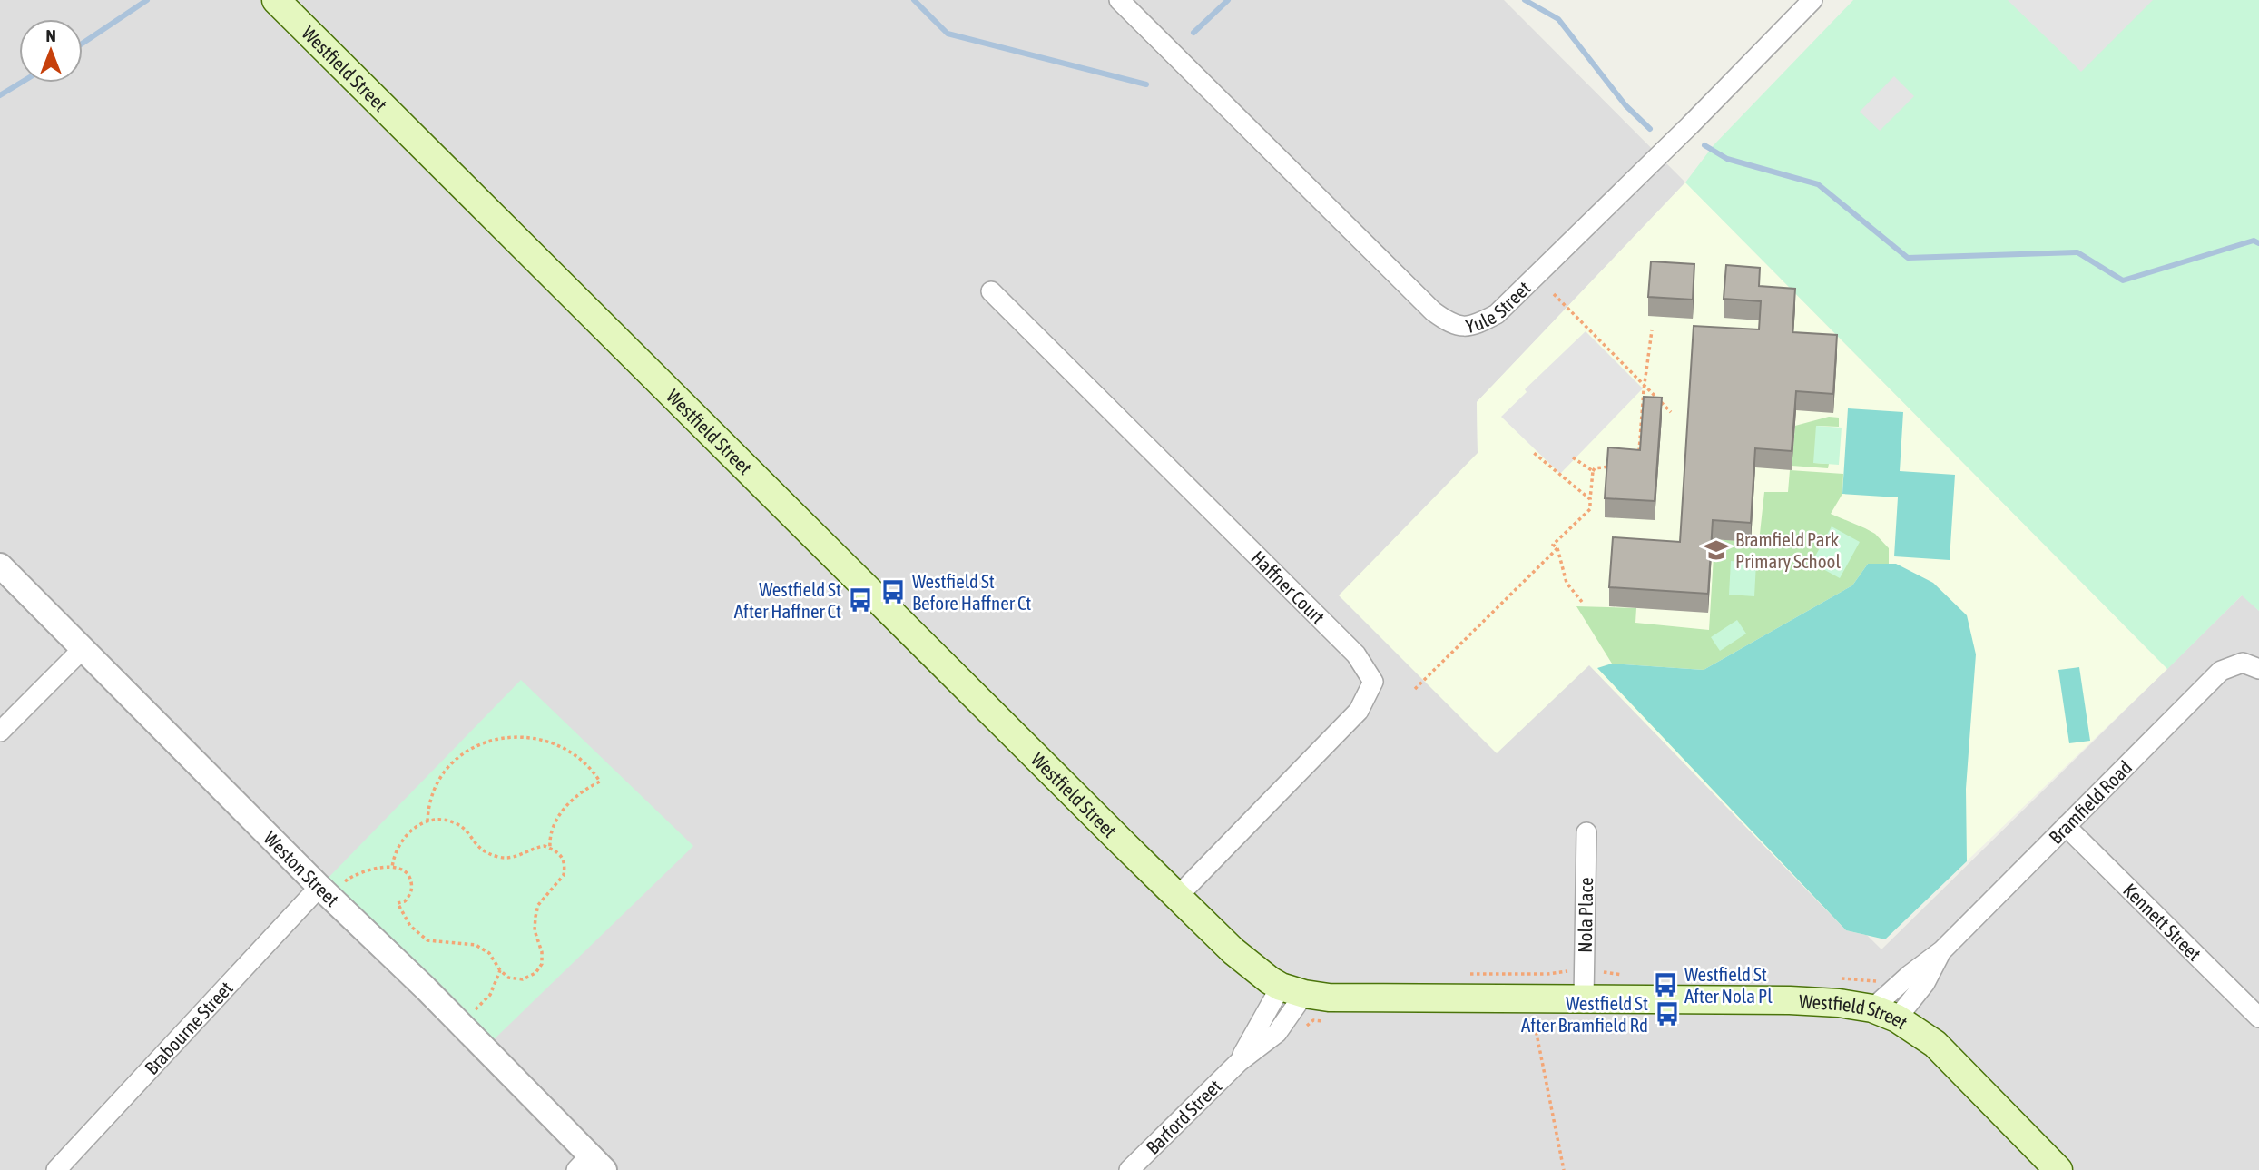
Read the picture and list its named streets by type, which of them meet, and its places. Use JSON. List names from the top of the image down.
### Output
{
  "streets": {
    "main road": ["Westfield Street"],
    "street": [
      "Yule Street",
      "Haffner Court",
      "Bramfield Road",
      "Weston Street",
      "Nola Place",
      "Kennett Street",
      "Brabourne Street",
      "Barford Street"
    ]
  },
  "crossings": [
    ["Westfield Street", "Haffner Court"],
    ["Westfield Street", "Bramfield Road"],
    ["Westfield Street", "Nola Place"],
    ["Westfield Street", "Barford Street"],
    ["Bramfield Road", "Kennett Street"],
    ["Weston Street", "Brabourne Street"]
  ],
  "places": {
    "school or university": ["Bramfield Park Primary School"],
    "bus stop": [
      "Westfield St Before Haffner Ct",
      "Westfield St After Haffner Ct",
      "Westfield St After Nola Pl",
      "Westfield St After Bramfield Rd"
    ]
  },
  "north": "top"
}
